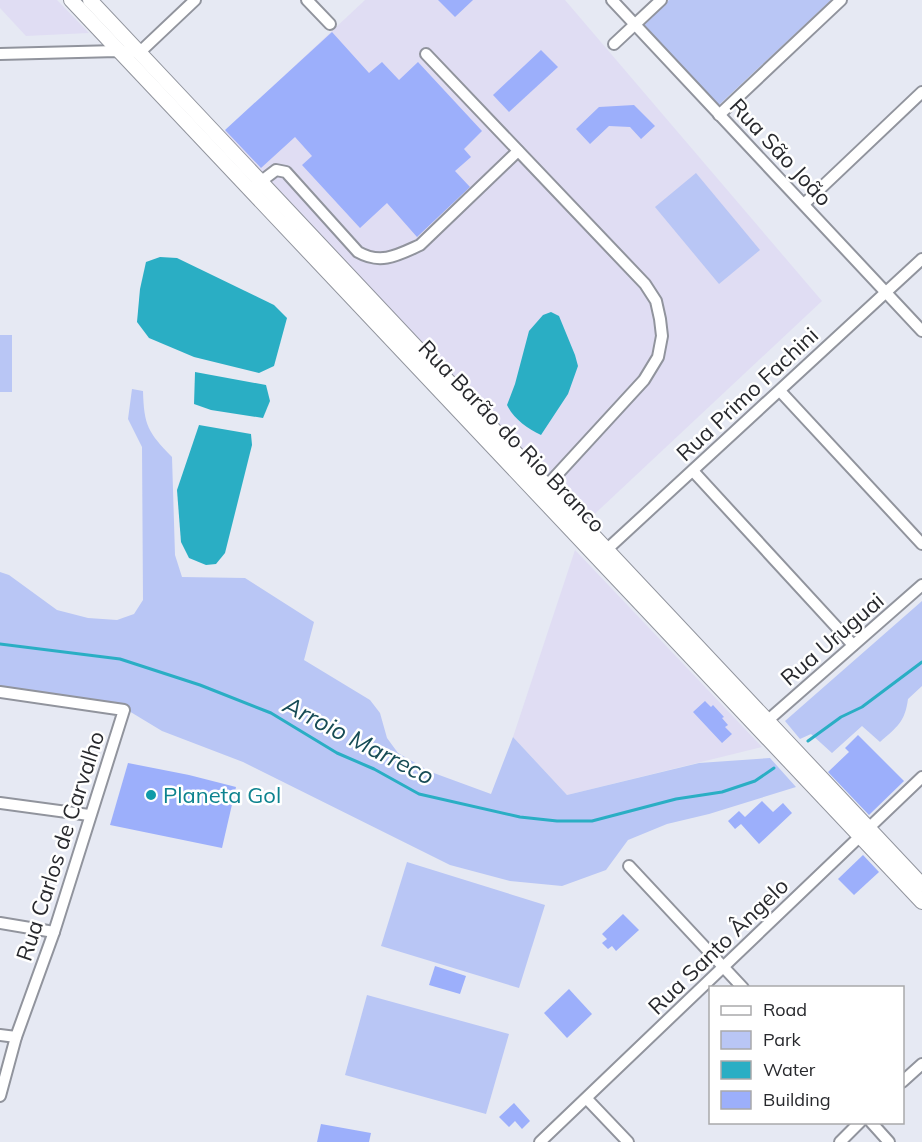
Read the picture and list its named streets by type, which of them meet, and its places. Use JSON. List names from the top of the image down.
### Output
{
  "streets": {
    "main road": ["Rua Barão do Rio Branco"],
    "street": [
      "Rua São João",
      "Rua Primo Fachini",
      "Rua Uruguai",
      "Rua Carlos de Carvalho",
      "Rua Santo Ângelo"
    ]
  },
  "crossings": [
    ["Rua São João", "Rua Primo Fachini"],
    ["Rua Primo Fachini", "Rua Barão do Rio Branco"],
    ["Rua Barão do Rio Branco", "Rua Uruguai"],
    ["Rua Barão do Rio Branco", "Rua Santo Ângelo"]
  ],
  "water": ["Arroio Marreco"],
  "places": ["Planeta Gol"],
  "legend": [
    "Road",
    "Park",
    "Water",
    "Building"
  ]
}
